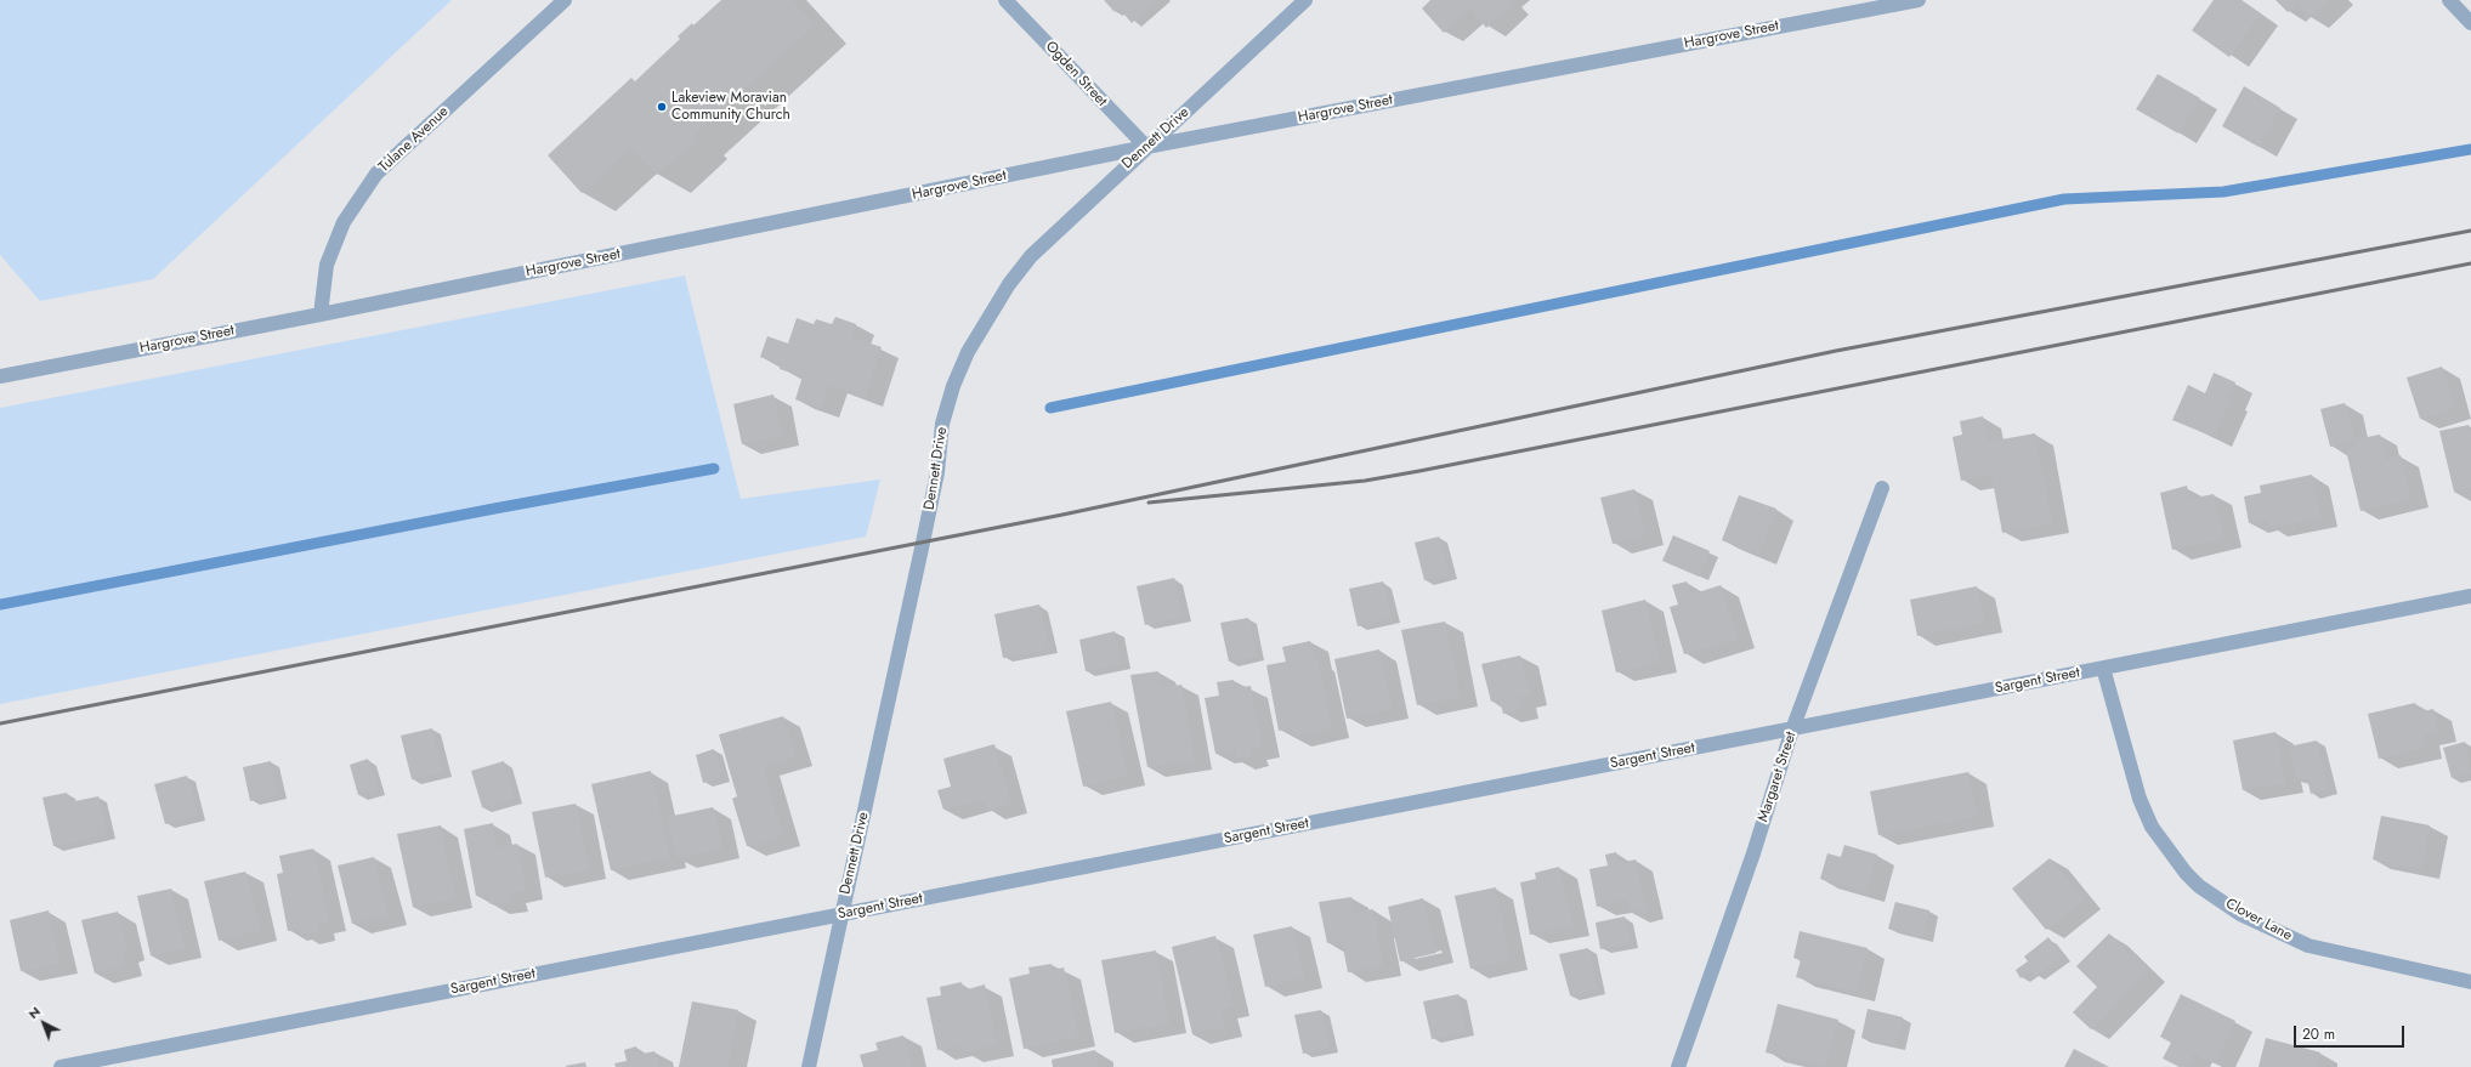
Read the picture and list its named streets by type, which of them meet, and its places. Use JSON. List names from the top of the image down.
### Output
{
  "streets": {
    "street": [
      "Hargrove Street",
      "Ogden Street",
      "Dennett Drive",
      "Tulane Avenue",
      "Sargent Street",
      "Margaret Street",
      "Clover Lane"
    ]
  },
  "crossings": [
    ["Hargrove Street", "Ogden Street"],
    ["Hargrove Street", "Dennett Drive"],
    ["Hargrove Street", "Tulane Avenue"],
    ["Ogden Street", "Dennett Drive"],
    ["Dennett Drive", "Sargent Street"],
    ["Sargent Street", "Margaret Street"],
    ["Sargent Street", "Clover Lane"]
  ],
  "places": ["Lakeview Moravian Community Church"],
  "scale_bar": "20 m",
  "north": "top left"
}
